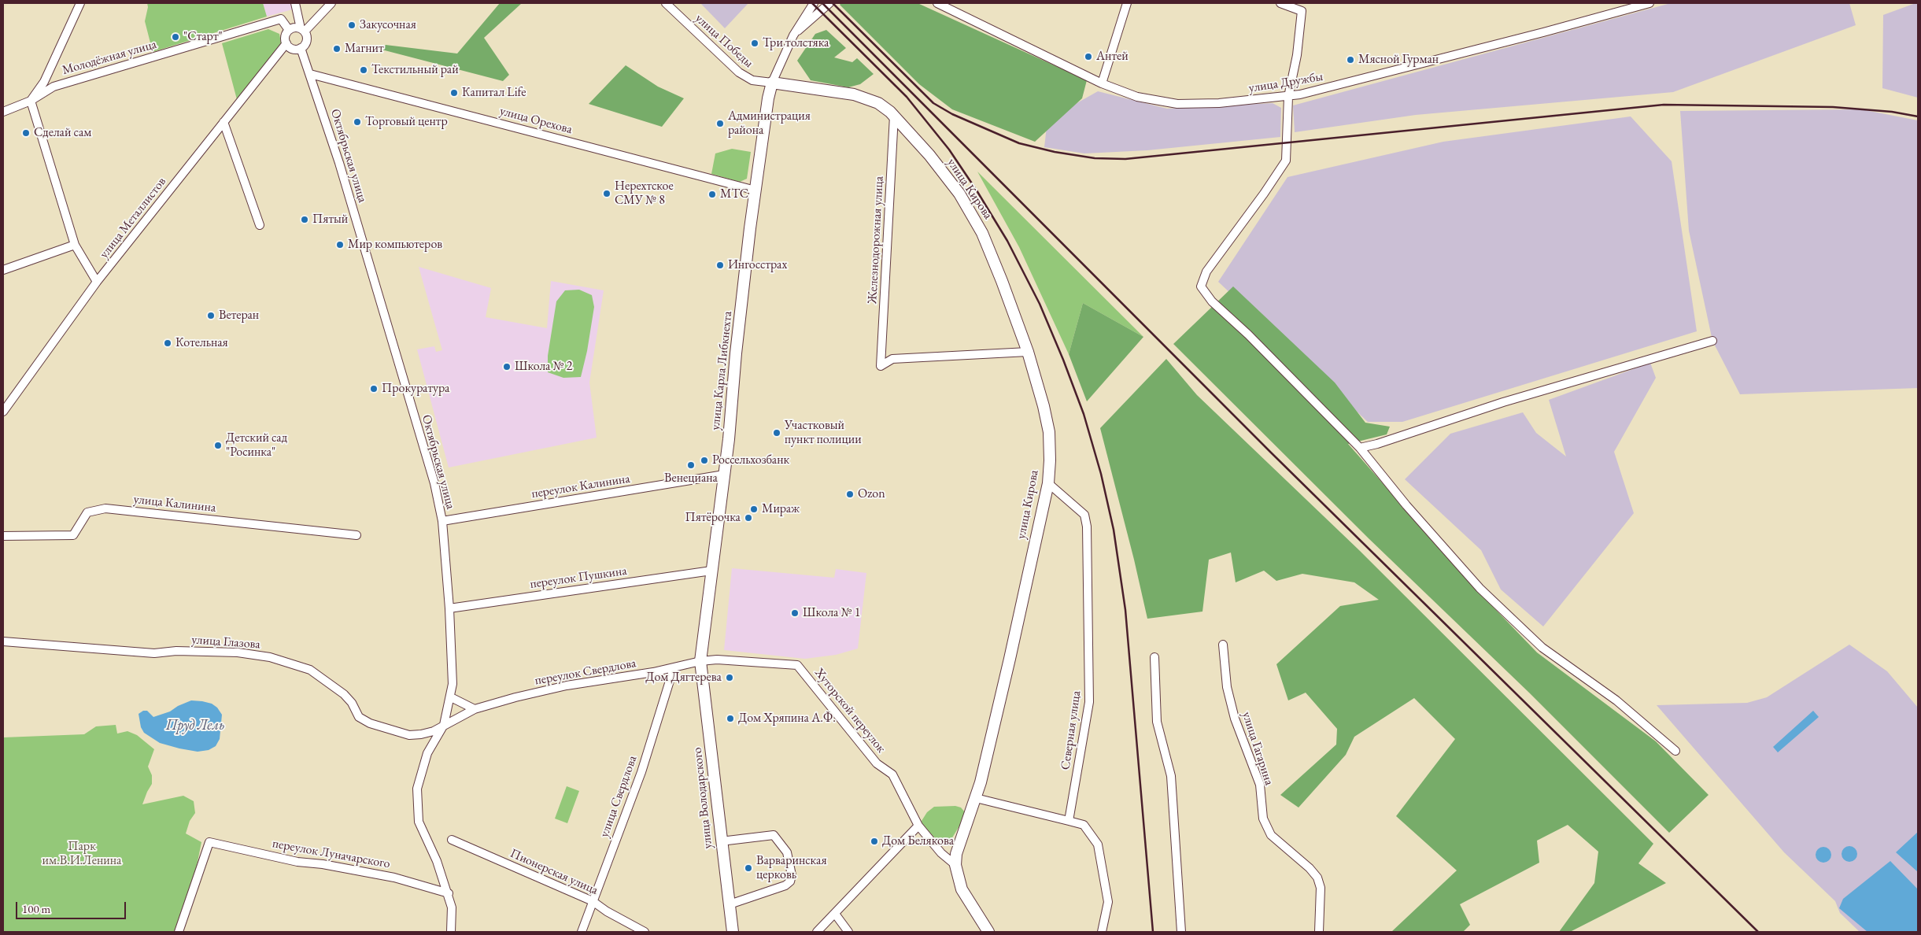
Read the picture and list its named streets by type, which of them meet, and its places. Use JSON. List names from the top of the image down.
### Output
{
  "streets": {
    "main road": ["улица Кирова", "улица Карла Либкнехта", "улица Володарского"],
    "street": [
      "улица Победы",
      "Молодёжная улица",
      "улица Дружбы",
      "улица Орехова",
      "Октябрьская улица",
      "улица Металлистов",
      "Железнодорожная улица",
      "переулок Калинина",
      "улица Калинина",
      "переулок Пушкина",
      "улица Глазова",
      "переулок Свердлова",
      "Хуторской переулок",
      "Северная улица",
      "улица Гагарина",
      "улица Свердлова",
      "переулок Луначарского",
      "Пионерская улица"
    ]
  },
  "crossings": [
    ["улица Победы", "улица Кирова"],
    ["улица Победы", "улица Карла Либкнехта"],
    ["Молодёжная улица", "Октябрьская улица"],
    ["Молодёжная улица", "улица Металлистов"],
    ["улица Орехова", "Октябрьская улица"],
    ["улица Орехова", "улица Карла Либкнехта"],
    ["Октябрьская улица", "улица Металлистов"],
    ["Октябрьская улица", "переулок Калинина"],
    ["Октябрьская улица", "переулок Пушкина"],
    ["Октябрьская улица", "улица Глазова"],
    ["Октябрьская улица", "переулок Луначарского"],
    ["улица Кирова", "Железнодорожная улица"],
    ["улица Кирова", "улица Карла Либкнехта"],
    ["улица Кирова", "Хуторской переулок"],
    ["улица Кирова", "Северная улица"],
    ["улица Карла Либкнехта", "переулок Калинина"],
    ["улица Карла Либкнехта", "переулок Пушкина"],
    ["улица Карла Либкнехта", "переулок Свердлова"],
    ["улица Карла Либкнехта", "Хуторской переулок"],
    ["улица Карла Либкнехта", "улица Володарского"],
    ["улица Глазова", "переулок Свердлова"],
    ["переулок Свердлова", "Хуторской переулок"],
    ["переулок Свердлова", "улица Свердлова"],
    ["переулок Свердлова", "улица Володарского"],
    ["Хуторской переулок", "улица Володарского"],
    ["улица Свердлова", "Пионерская улица"]
  ],
  "water": ["Пруд Лель"],
  "parks": ["Парк им.В.И.Ленина"],
  "places": [
    "Закусочная",
    "\"Старт\"",
    "Три толстяка",
    "Магнит",
    "Антей",
    "Мясной Гурман",
    "Текстильный рай",
    "Капитал Life",
    "Торговый центр",
    "Администрация района",
    "Сделай сам",
    "Нерехтское СМУ № 8",
    "МТС",
    "Пятый",
    "Мир компьютеров",
    "Ингосстрах",
    "Ветеран",
    "Котельная",
    "Школа № 2",
    "Прокуратура",
    "Участковый пункт полиции",
    "Детский сад \"Росинка\"",
    "Россельхозбанк",
    "Венециана",
    "Ozon",
    "Мираж",
    "Пятёрочка",
    "Школа № 1",
    "Дом Дягтерева",
    "Дом Хряпина А.Ф.",
    "Дом Белякова",
    "Варваринская церковь"
  ],
  "scale_bar": "100 m"
}
